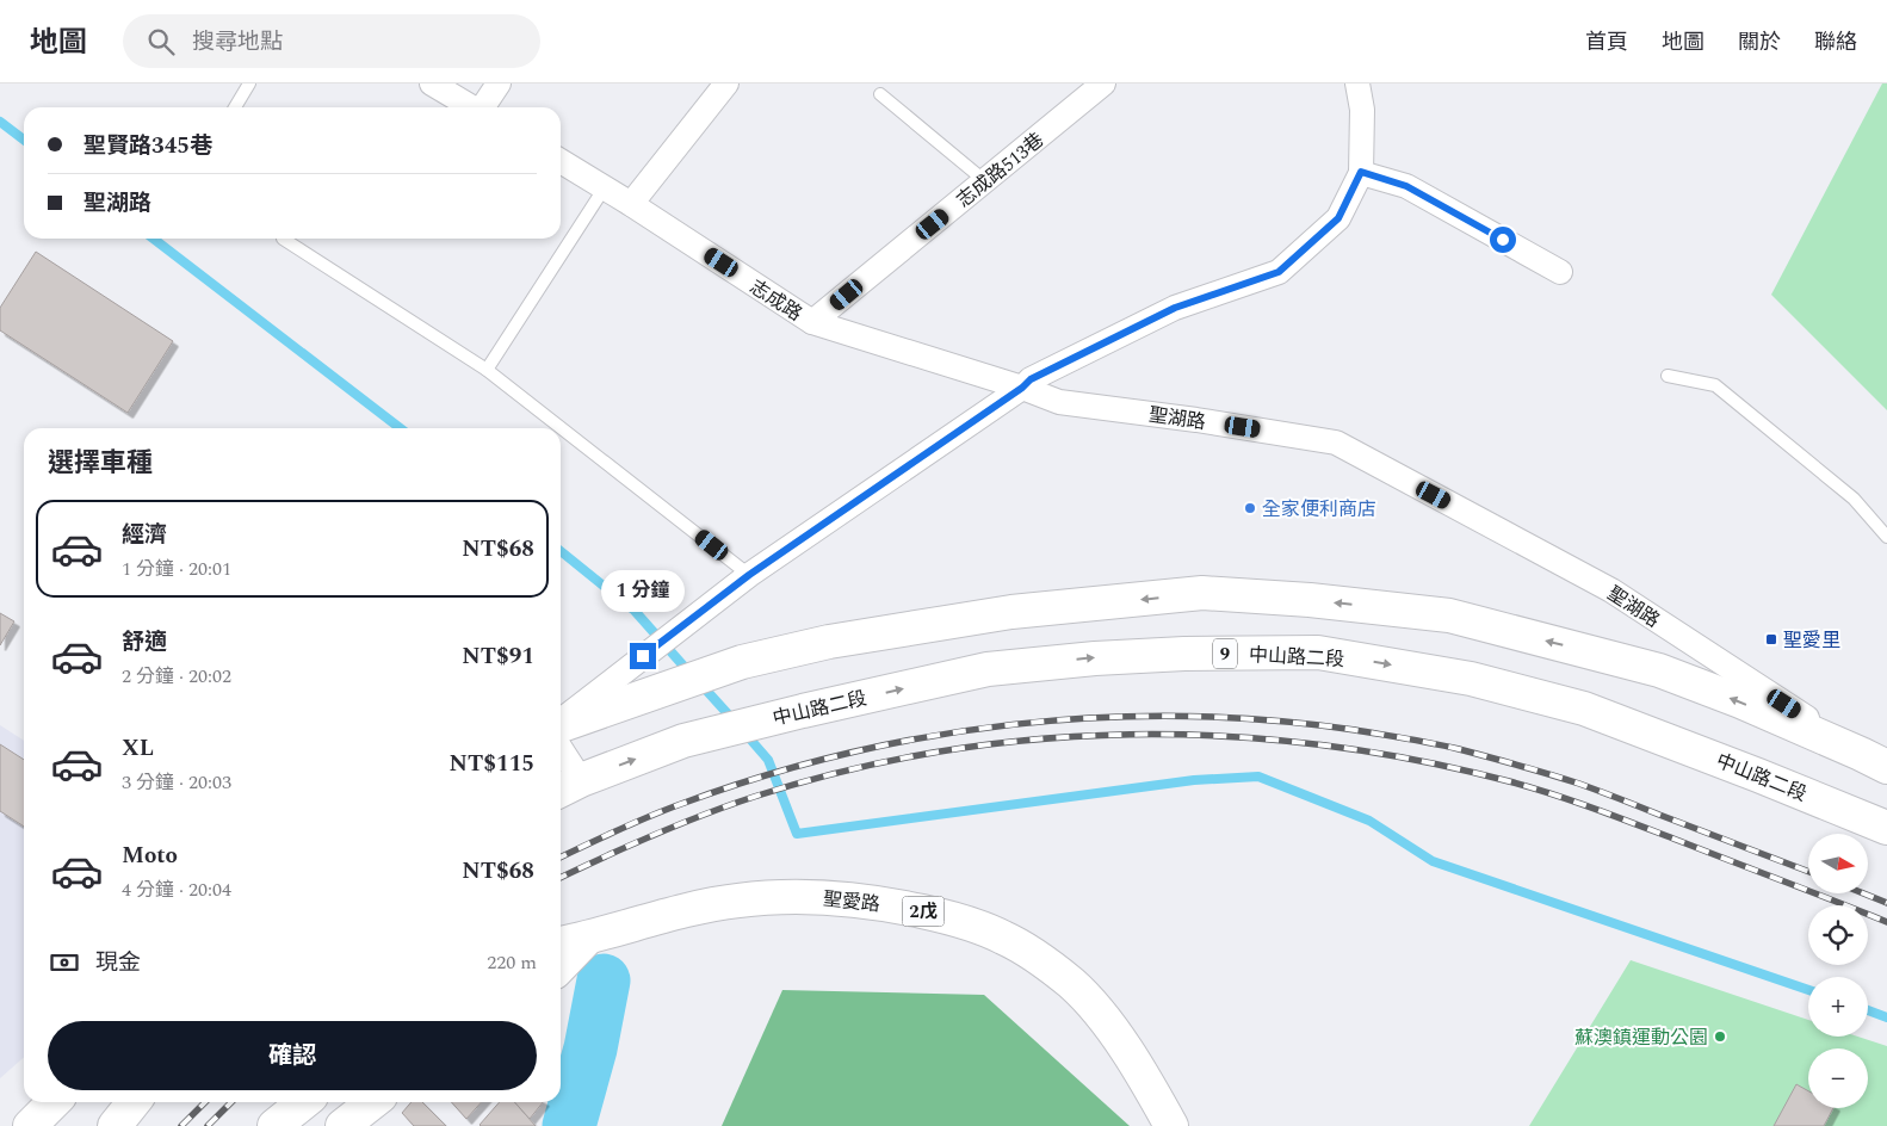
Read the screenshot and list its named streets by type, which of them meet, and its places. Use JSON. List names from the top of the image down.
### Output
{
  "streets": {
    "main road": [
      "9",
      "中山路二段",
      "聖愛路",
      "2戊"
    ],
    "street": ["志成路513巷", "志成路", "聖湖路"]
  },
  "crossings": [
    ["志成路513巷", "志成路"],
    ["志成路", "聖湖路"]
  ],
  "places": {
    "other": ["全家便利商店", "蘇澳鎮運動公園"],
    "transit": ["聖愛里"]
  },
  "north": "right",
  "page": {
    "header": "地圖",
    "search": "搜尋地點",
    "nav": [
      "首頁",
      "地圖",
      "關於",
      "聯絡"
    ],
    "banner": ["聖賢路345巷", "聖湖路"],
    "heading": "選擇車種",
    "list": [
      {
        "name": "經濟",
        "note": "1 分鐘 · 20:01",
        "value": "NT$68"
      },
      {
        "name": "舒適",
        "note": "2 分鐘 · 20:02",
        "value": "NT$91"
      },
      {
        "name": "XL",
        "note": "3 分鐘 · 20:03",
        "value": "NT$115"
      },
      {
        "name": "Moto",
        "note": "4 分鐘 · 20:04",
        "value": "NT$68"
      }
    ],
    "bubble": "1 分鐘",
    "map_buttons": ["+", "−"],
    "pay": ["現金", "220 m"],
    "buttons": "確認"
  }
}
